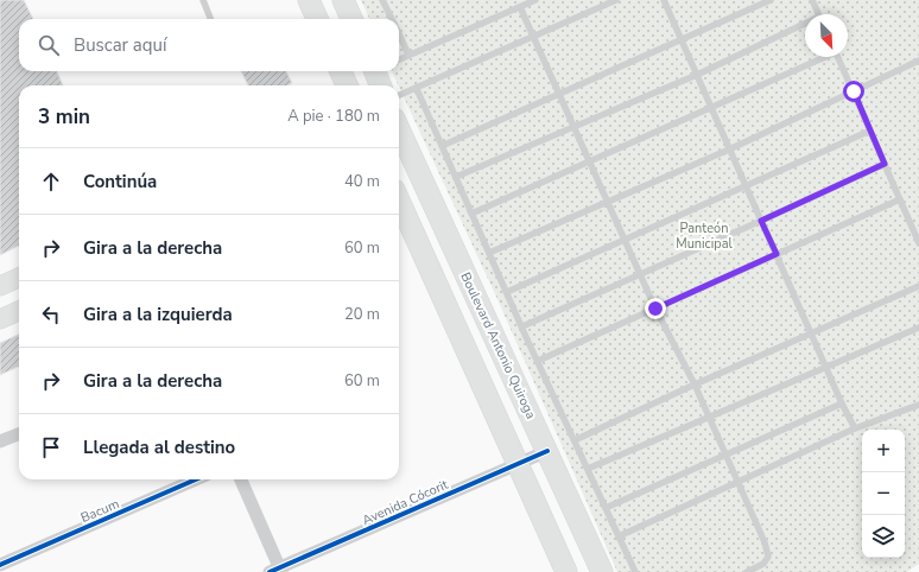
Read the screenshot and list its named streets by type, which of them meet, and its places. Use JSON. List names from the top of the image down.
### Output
{
  "streets": {
    "main road": ["Boulevard Antonio Quiroga"],
    "street": ["Avenida Cócorit", "Bacum"]
  },
  "crossings": [
    ["Boulevard Antonio Quiroga", "Avenida Cócorit"]
  ],
  "parks": ["Panteón Municipal"],
  "north": "bottom right",
  "page": {
    "search": "Buscar aquí",
    "heading": ["3 min", "A pie · 180 m"],
    "list": [
      ["Continúa", "40 m"],
      ["Gira a la derecha", "60 m"],
      ["Gira a la izquierda", "20 m"],
      ["Gira a la derecha", "60 m"],
      "Llegada al destino"
    ],
    "map_buttons": ["+", "−"]
  }
}
